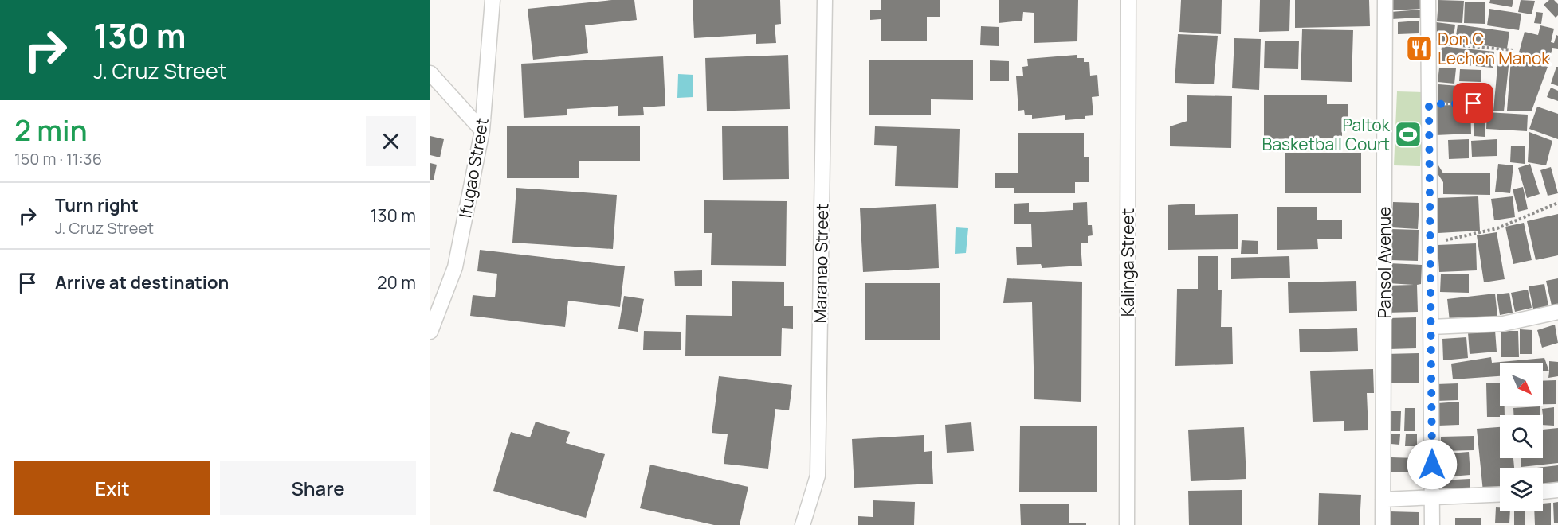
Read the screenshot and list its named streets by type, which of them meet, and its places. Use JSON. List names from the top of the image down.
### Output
{
  "streets": {
    "street": [
      "Ifugao Street",
      "Kalinga Street",
      "Pansol Avenue",
      "Maranao Street"
    ]
  },
  "places": {
    "restaurant": ["Don C Lechon Manok"],
    "sports": ["Paltok Basketball Court"]
  },
  "north": "bottom right",
  "page": {
    "turn": ["130 m", "J. Cruz Street"],
    "heading": ["2 min", "150 m · 11:36"],
    "list": [
      {
        "name": "Turn right",
        "note": "J. Cruz Street",
        "value": "130 m"
      },
      {
        "name": "Arrive at destination",
        "value": "20 m"
      }
    ],
    "buttons": ["Exit", "Share"]
  }
}
